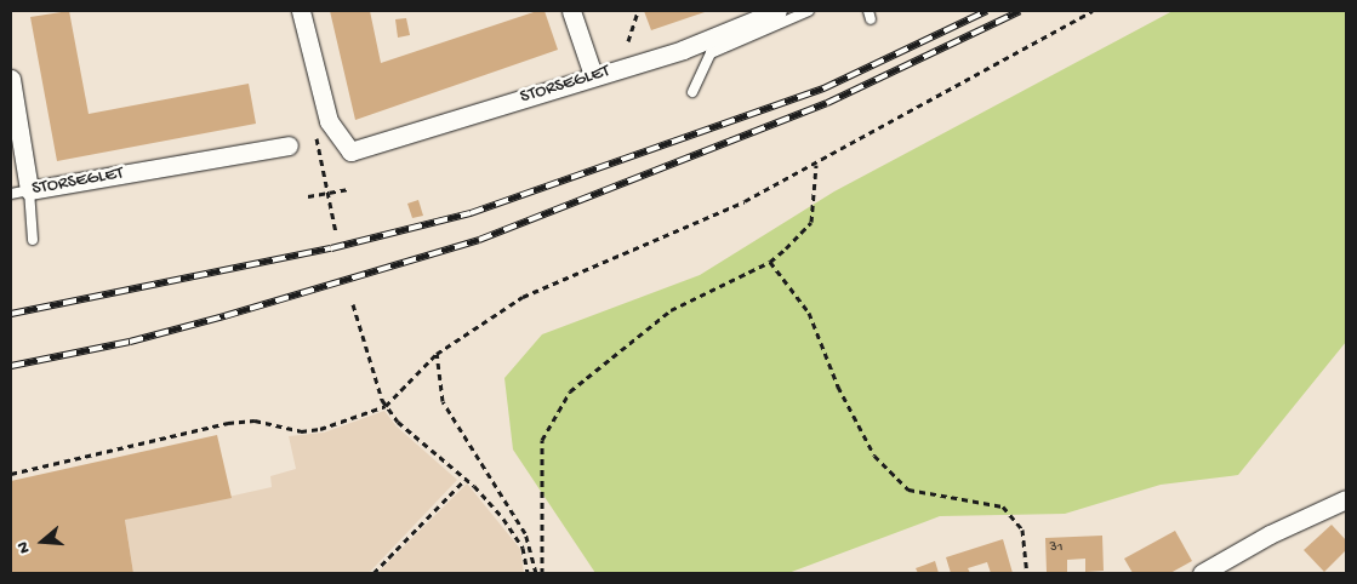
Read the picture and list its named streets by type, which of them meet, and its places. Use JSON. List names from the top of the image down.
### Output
{
  "streets": {
    "street": ["STORSEGLET"]
  },
  "house_numbers": ["31"],
  "north": "left"
}
